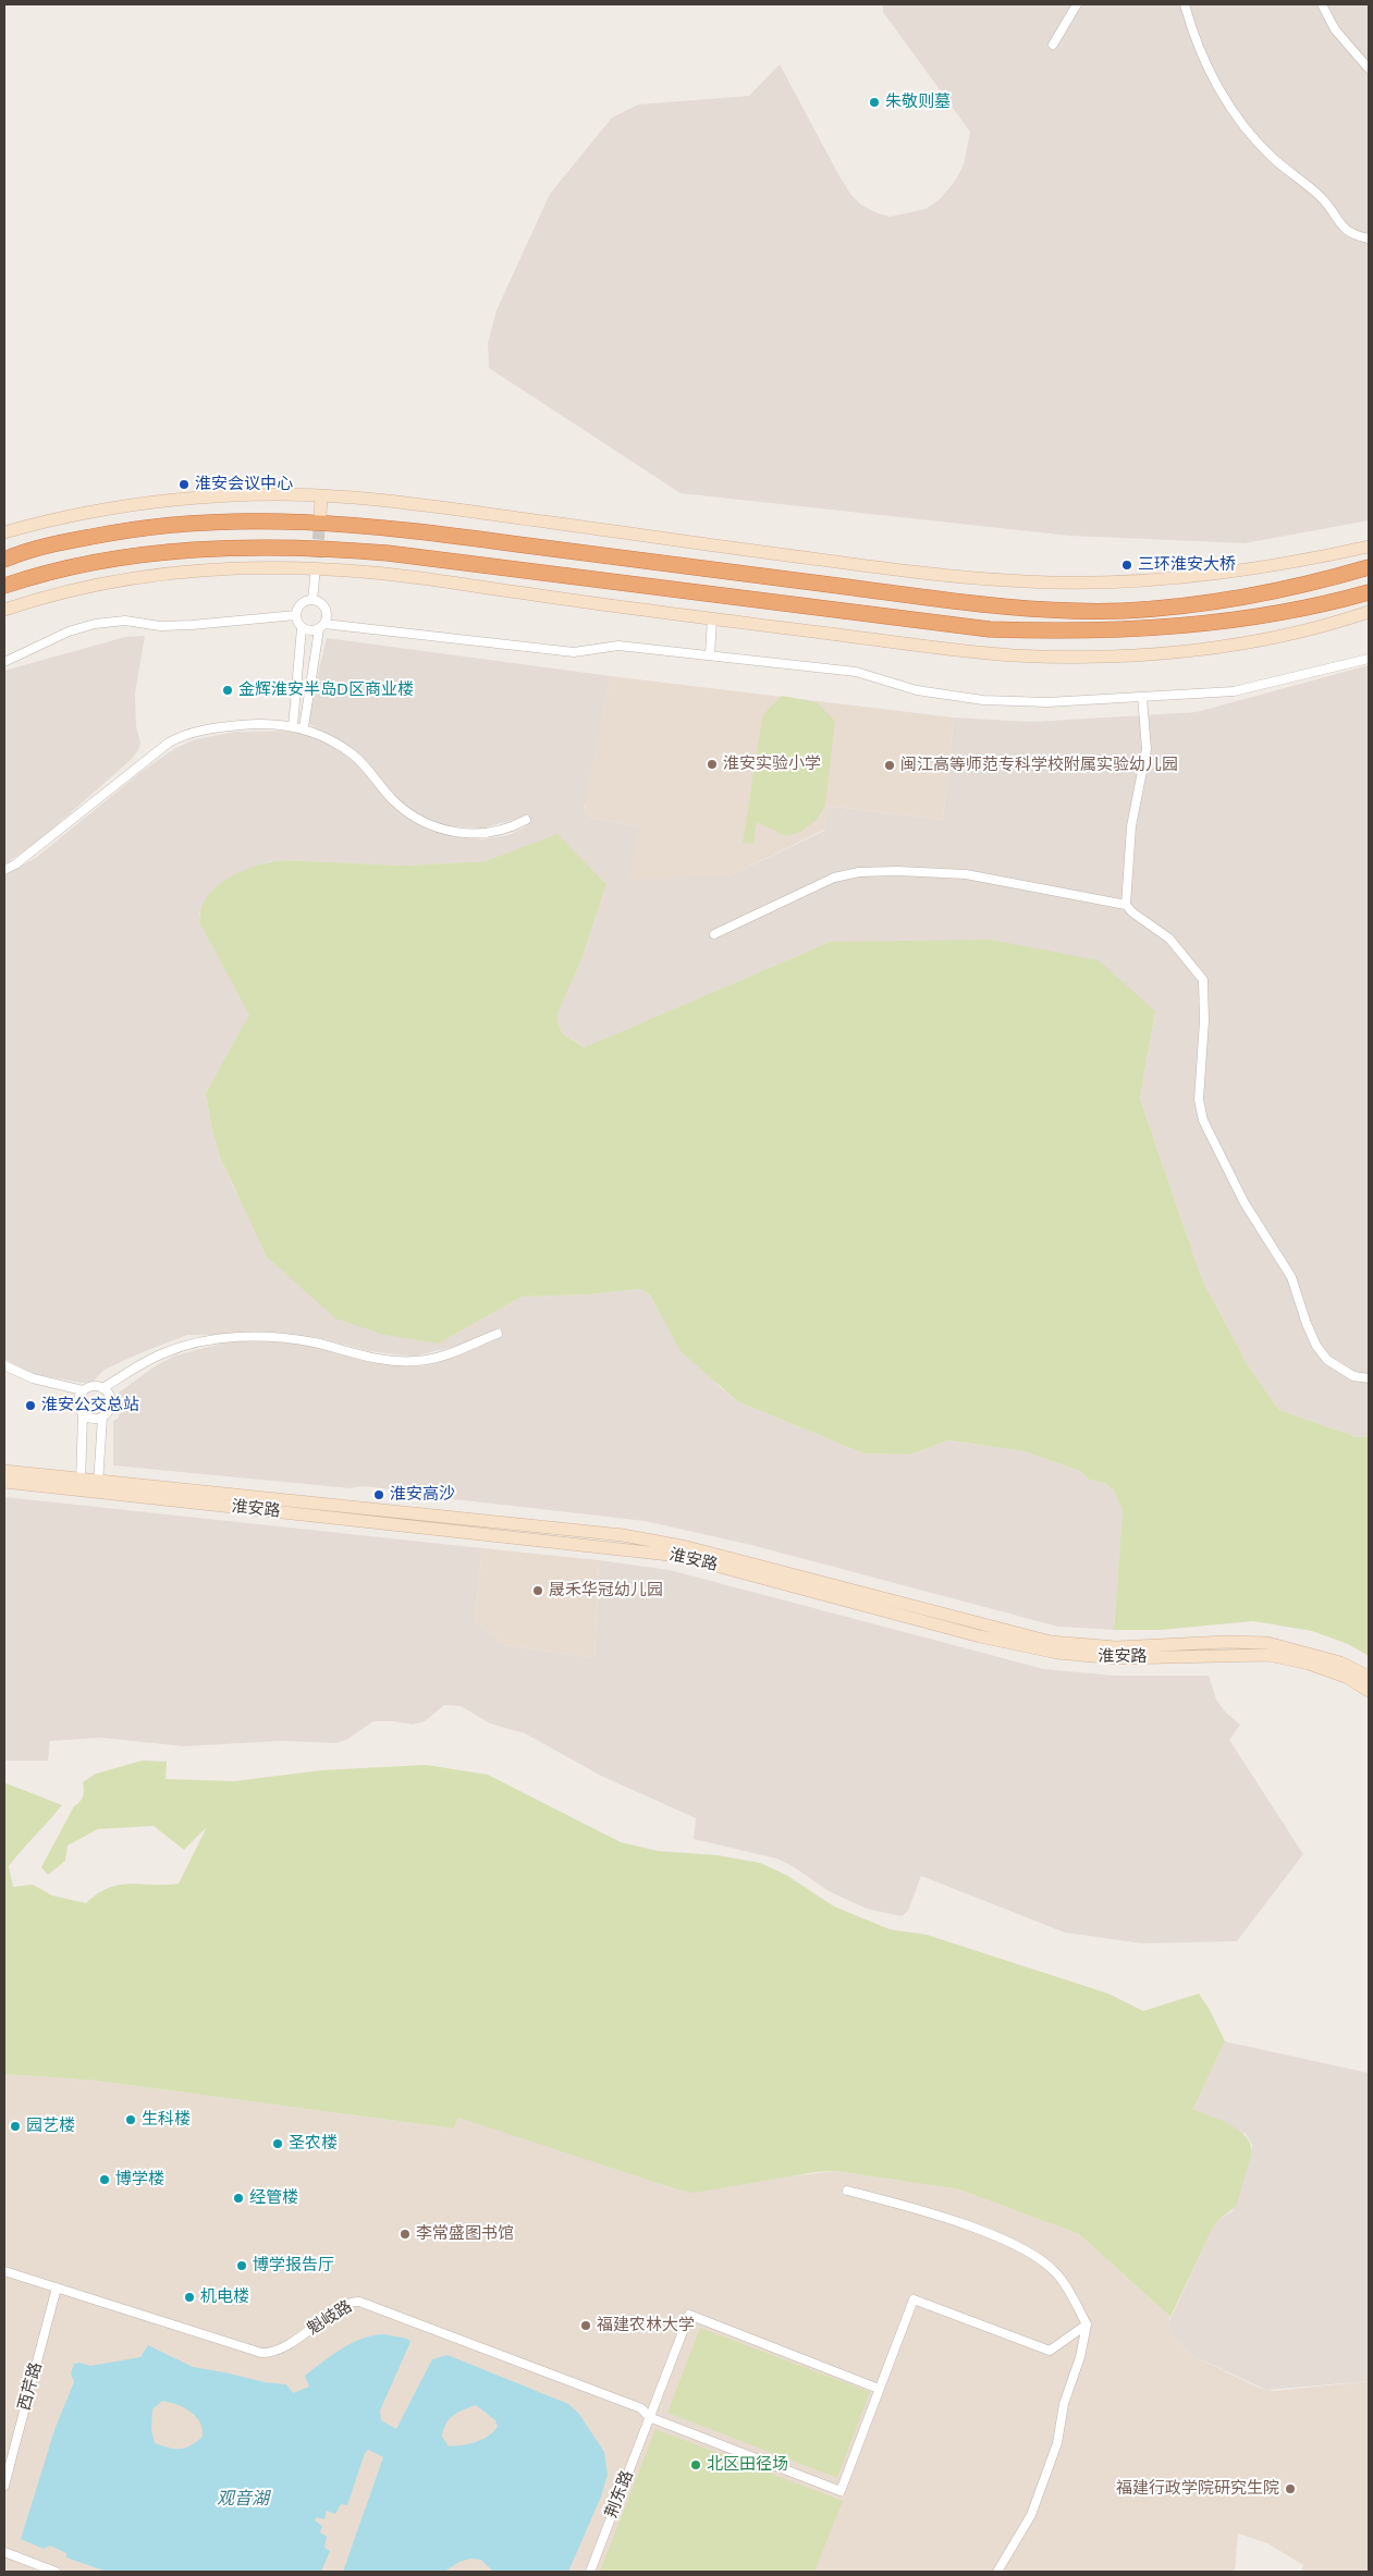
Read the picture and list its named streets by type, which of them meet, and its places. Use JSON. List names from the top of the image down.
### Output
{
  "streets": {
    "main road": ["淮安路"],
    "street": ["魁岐路", "西芹路", "荆东路"]
  },
  "crossings": [
    ["魁岐路", "西芹路"],
    ["魁岐路", "荆东路"]
  ],
  "water": ["观音湖"],
  "places": [
    "朱敬则墓",
    "淮安会议中心",
    "三环淮安大桥",
    "金辉淮安半岛D区商业楼",
    "淮安实验小学",
    "闽江高等师范专科学校附属实验幼儿园",
    "淮安公交总站",
    "淮安高沙",
    "晟禾华冠幼儿园",
    "生科楼",
    "园艺楼",
    "圣农楼",
    "博学楼",
    "经管楼",
    "李常盛图书馆",
    "博学报告厅",
    "机电楼",
    "福建农林大学",
    "北区田径场",
    "福建行政学院研究生院"
  ]
}
